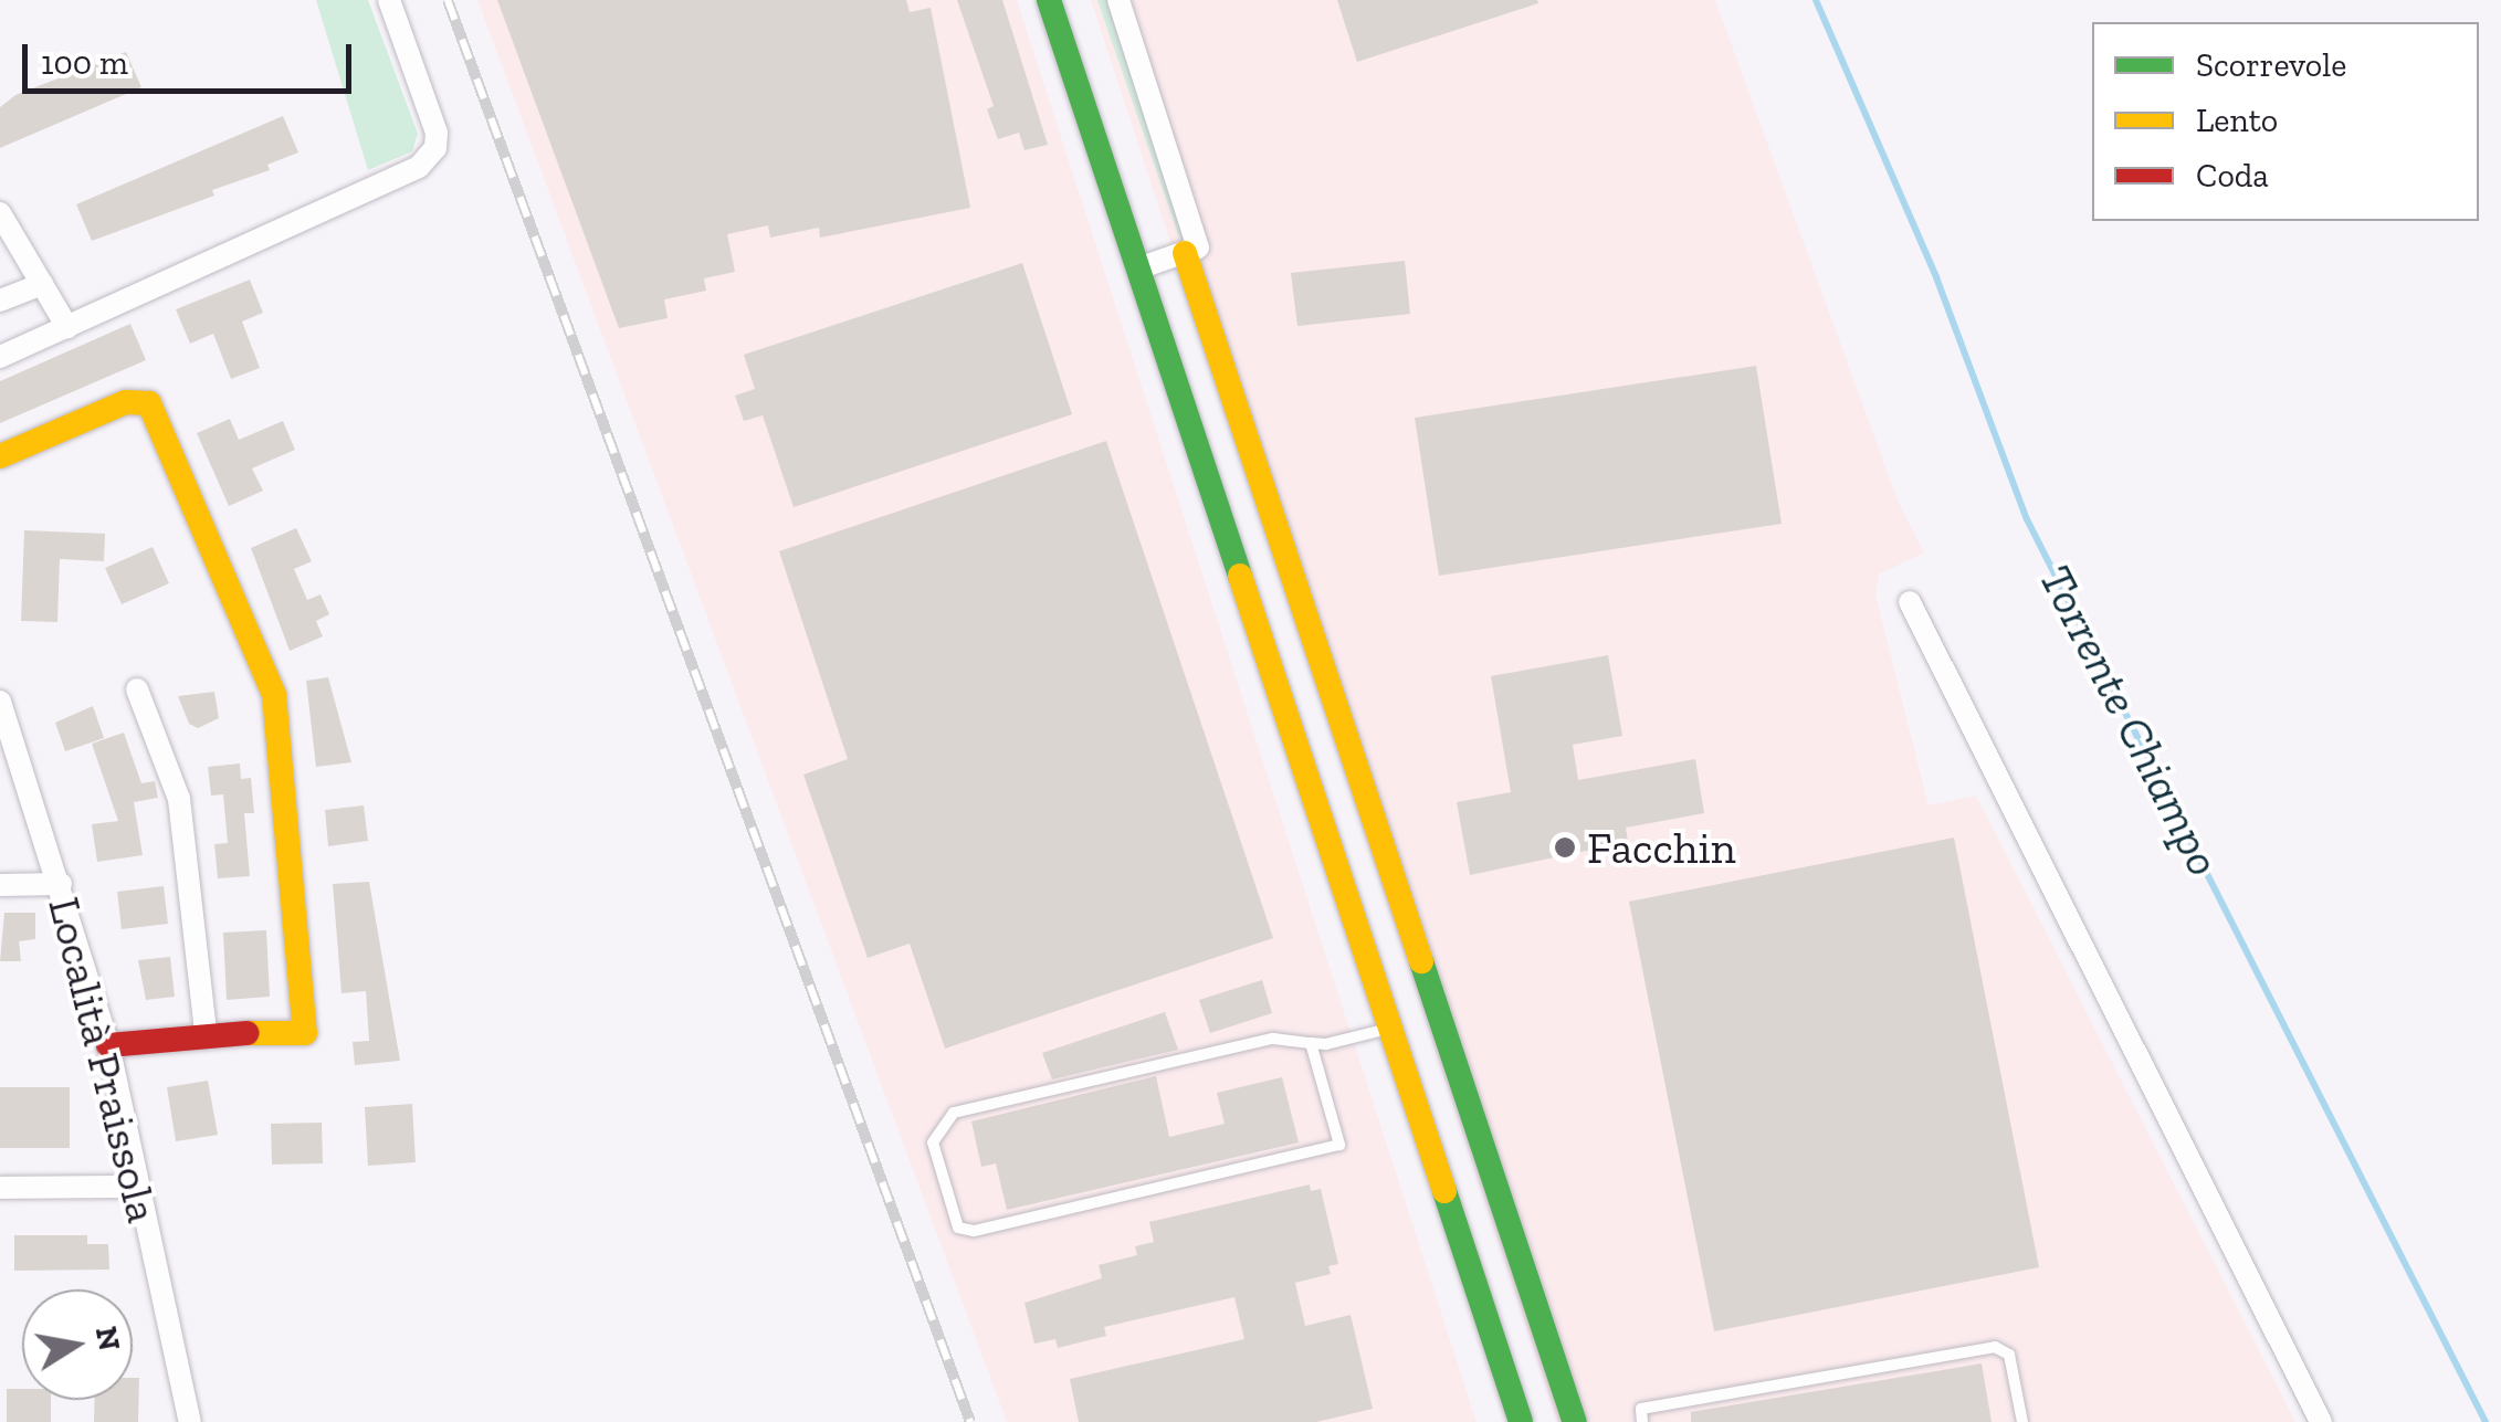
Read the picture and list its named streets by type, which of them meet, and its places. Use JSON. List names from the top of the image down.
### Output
{
  "streets": {
    "street": ["Località Praissola"]
  },
  "water": ["Torrente Chiampo"],
  "places": ["Facchin"],
  "legend": ["Scorrevole", "Lento", "Coda"],
  "scale_bar": "100 m",
  "north": "right"
}
